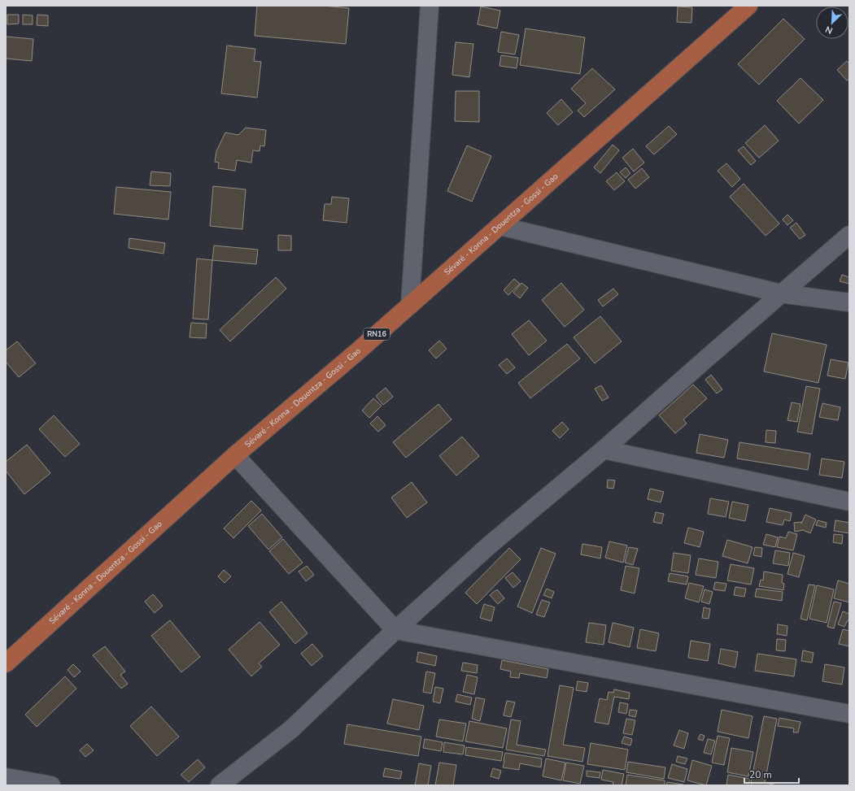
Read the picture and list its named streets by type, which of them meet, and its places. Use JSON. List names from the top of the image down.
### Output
{
  "streets": {
    "main road": ["Sévaré - Konna - Douentza - Gossi - Gao", "RN16"]
  },
  "scale_bar": "20 m",
  "north": "bottom left"
}
